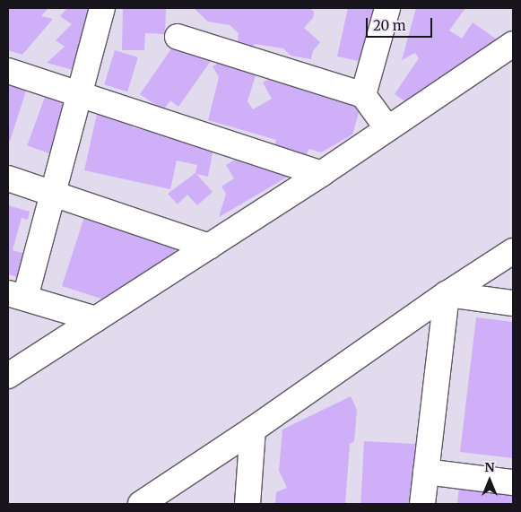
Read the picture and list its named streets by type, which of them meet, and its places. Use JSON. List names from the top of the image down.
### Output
{
  "scale_bar": "20 m",
  "north": "top"
}
